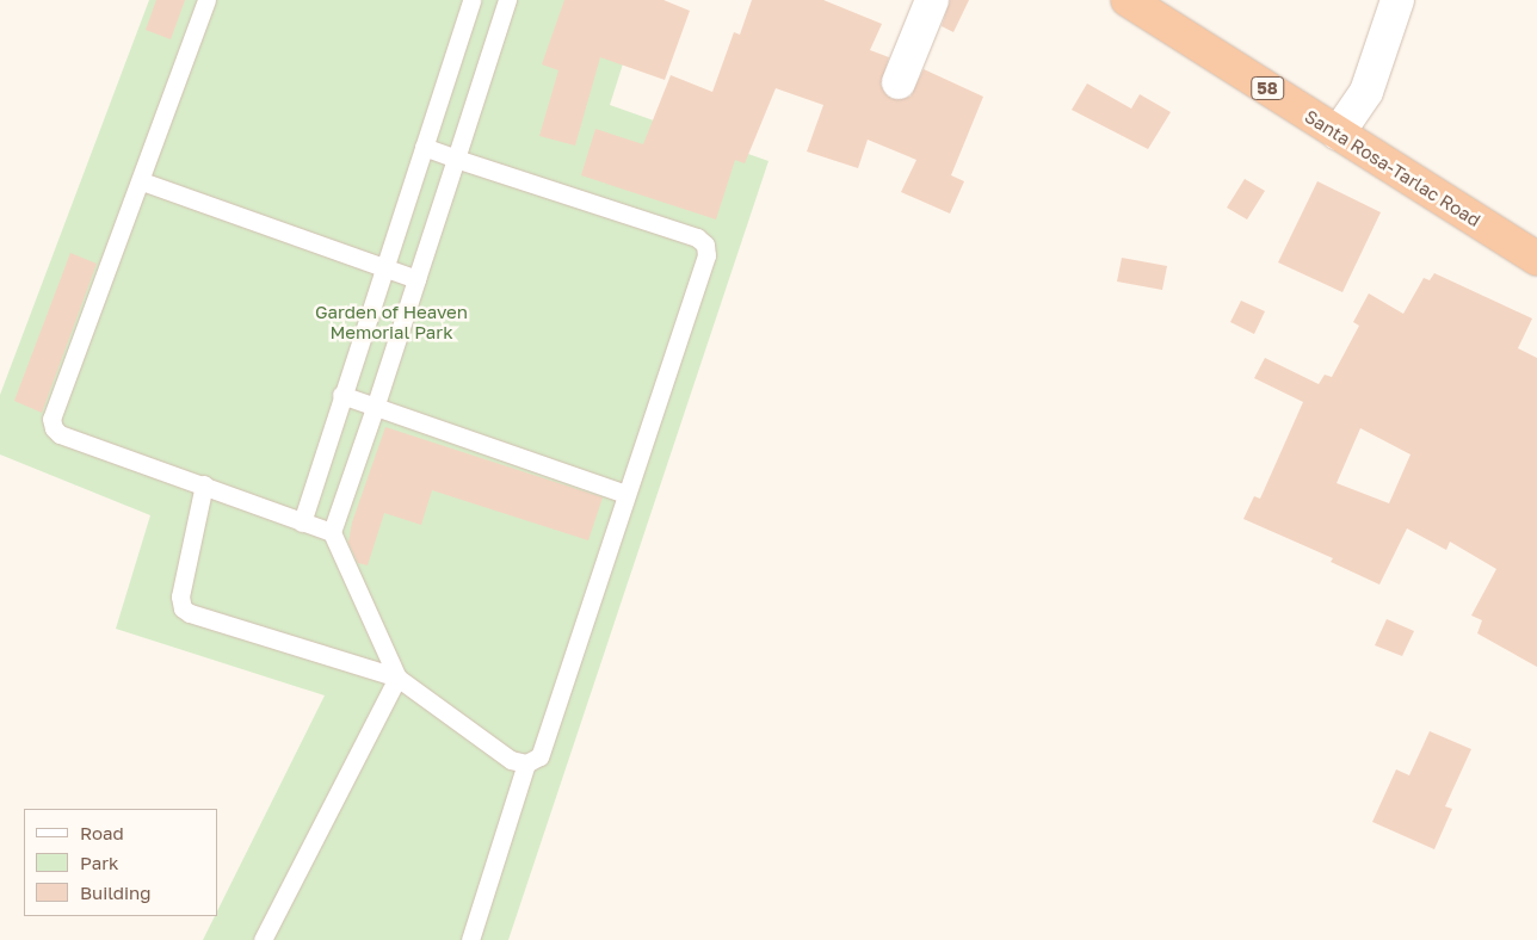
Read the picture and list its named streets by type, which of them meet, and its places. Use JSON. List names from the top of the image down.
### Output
{
  "streets": {
    "highway": ["58", "Santa Rosa-Tarlac Road"]
  },
  "parks": ["Garden of Heaven Memorial Park"],
  "legend": ["Road", "Park", "Building"]
}
